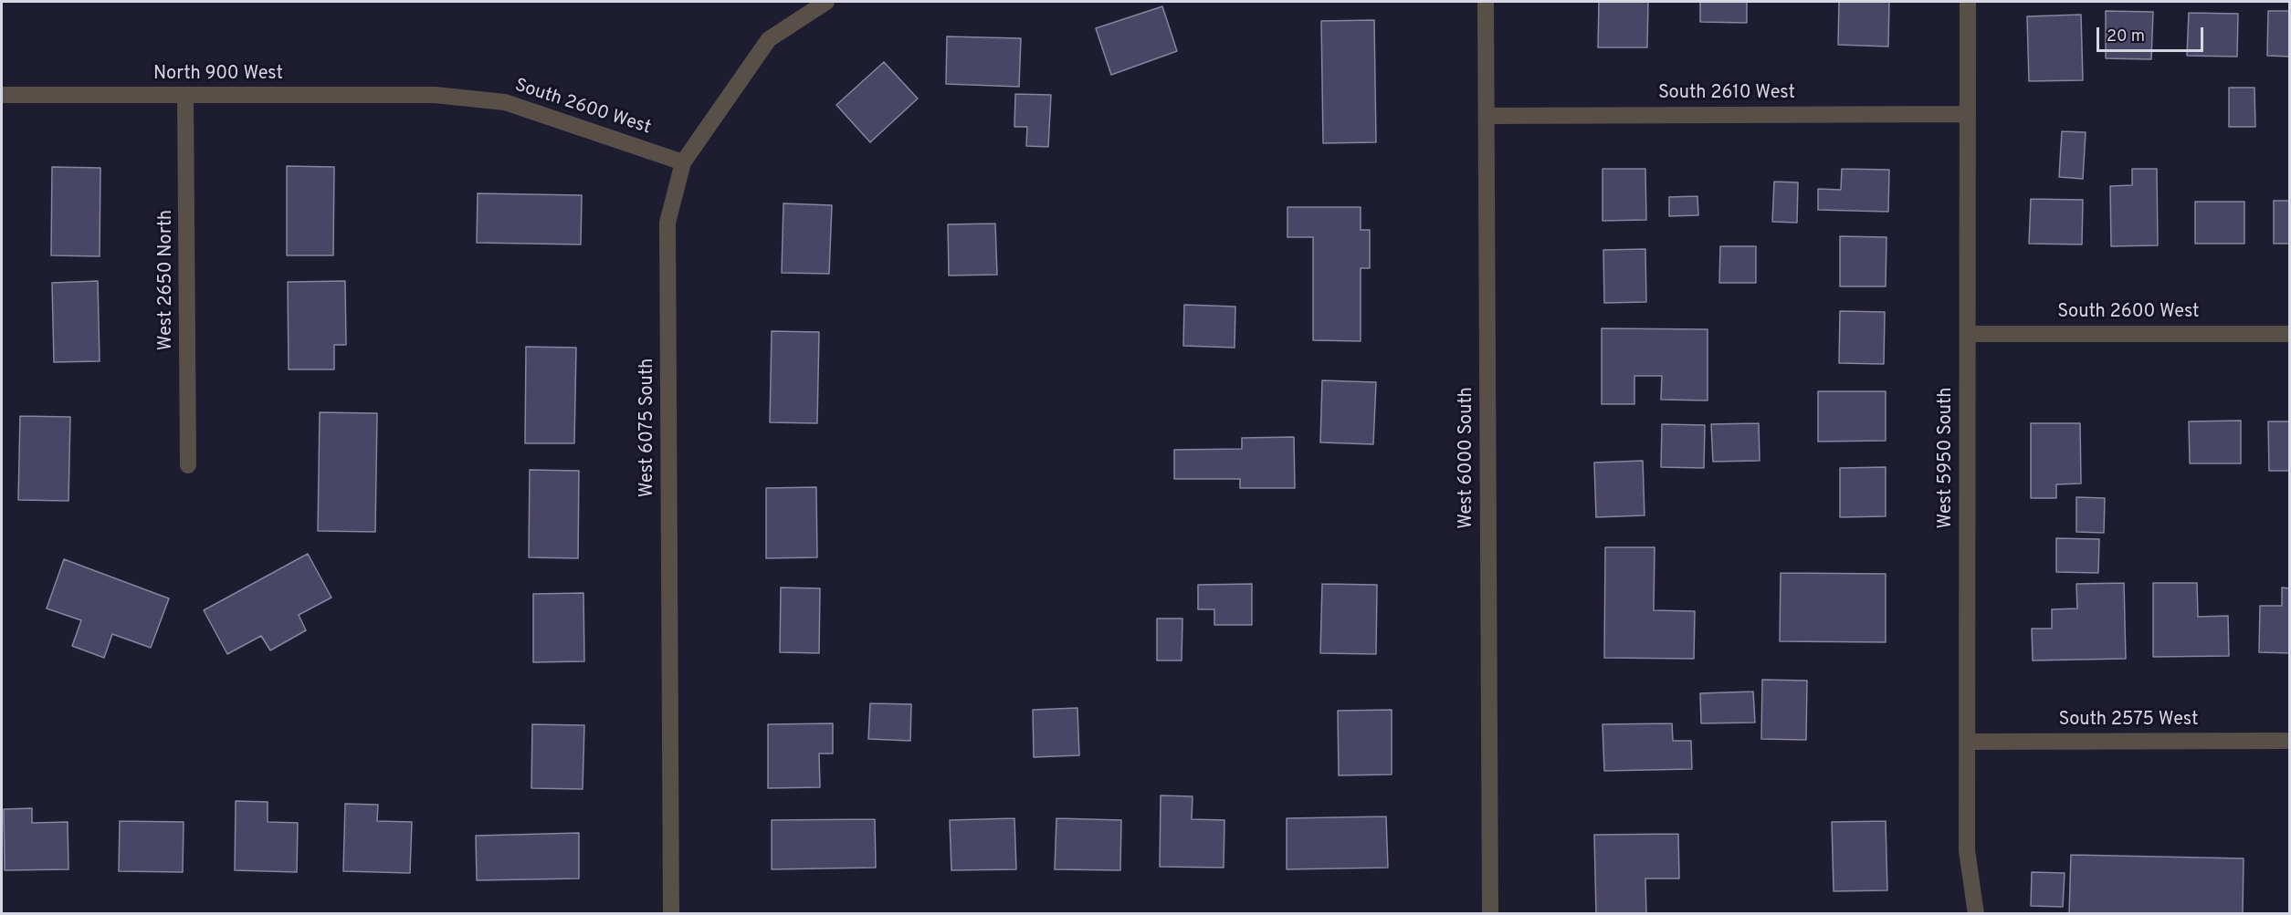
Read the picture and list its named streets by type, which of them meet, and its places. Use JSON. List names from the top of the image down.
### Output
{
  "streets": {
    "street": [
      "North 900 West",
      "South 2610 West",
      "South 2600 West",
      "West 2650 North",
      "West 6075 South",
      "West 6000 South",
      "West 5950 South",
      "South 2575 West"
    ]
  },
  "crossings": [
    ["North 900 West", "South 2600 West"],
    ["North 900 West", "West 2650 North"],
    ["South 2610 West", "West 6000 South"],
    ["South 2610 West", "West 5950 South"],
    ["South 2600 West", "West 6075 South"],
    ["South 2600 West", "West 5950 South"],
    ["West 5950 South", "South 2575 West"]
  ],
  "scale_bar": "20 m"
}
